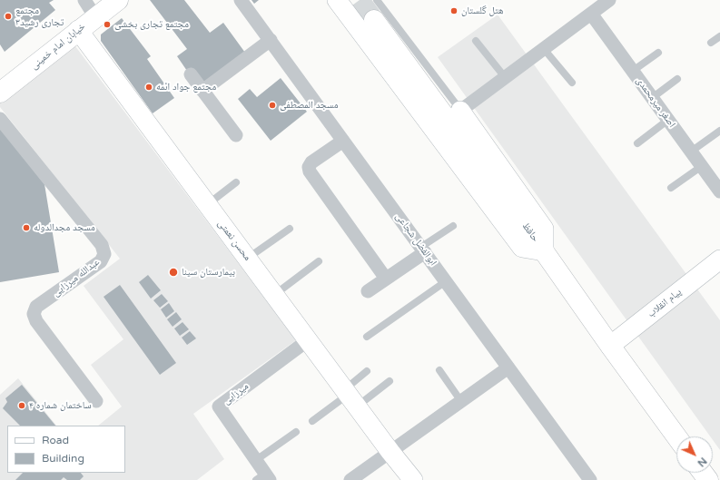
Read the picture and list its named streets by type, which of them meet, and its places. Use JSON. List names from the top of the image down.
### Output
{
  "streets": {
    "main road": ["خیابان امام خمینی", "حافظ"],
    "street": [
      "اصغر میرمحمدی",
      "ابوالفضل شجاعی",
      "محسن نعمتی",
      "عبدالله میرزایی",
      "پیام انقلاب",
      "میرزایی"
    ]
  },
  "crossings": [
    ["خیابان امام خمینی", "محسن نعمتی"],
    ["حافظ", "پیام انقلاب"],
    ["محسن نعمتی", "میرزایی"]
  ],
  "places": [
    "هتل گلستان",
    "مجتمع تجاری رشید۳",
    "مجتمع تجاری بخشی",
    "مجتمع جواد ائمه",
    "مسجد المصطفی",
    "مسجد مجدالدوله",
    "بیمارستان سینا",
    "ساختمان شماره ۴"
  ],
  "legend": ["Road", "Building"],
  "north": "bottom right"
}
